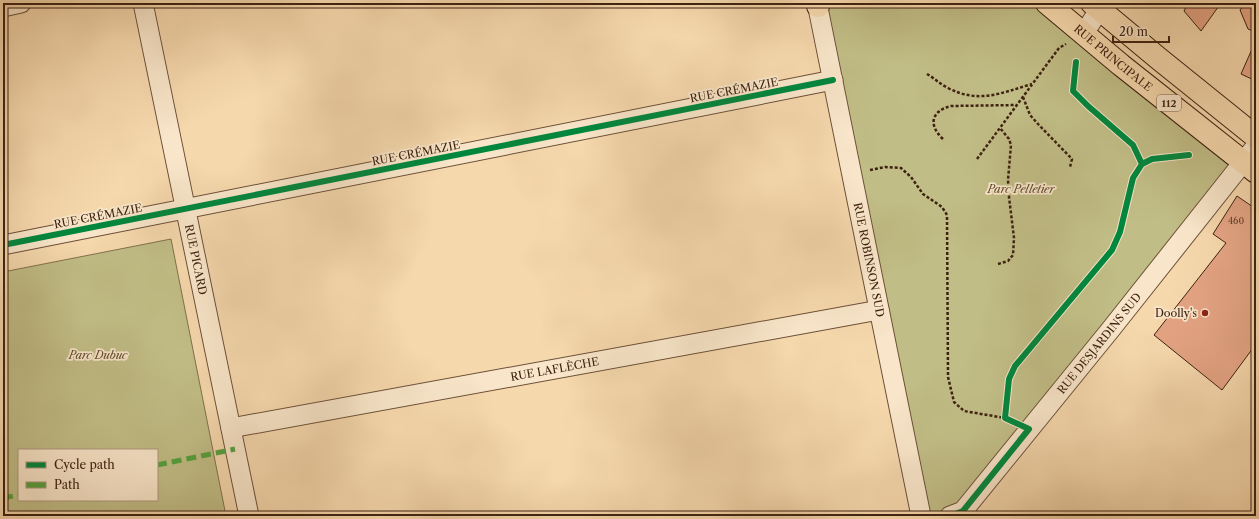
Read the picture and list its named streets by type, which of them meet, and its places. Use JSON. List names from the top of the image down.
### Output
{
  "streets": {
    "main road": ["RUE PRINCIPALE", "112"],
    "street": [
      "RUE CRÉMAZIE",
      "RUE PICARD",
      "RUE ROBINSON SUD",
      "RUE DESJARDINS SUD",
      "RUE LAFLÈCHE"
    ]
  },
  "crossings": [
    ["RUE PRINCIPALE", "RUE DESJARDINS SUD"],
    ["RUE CRÉMAZIE", "RUE PICARD"],
    ["RUE CRÉMAZIE", "RUE ROBINSON SUD"],
    ["RUE PICARD", "RUE LAFLÈCHE"],
    ["RUE ROBINSON SUD", "RUE LAFLÈCHE"]
  ],
  "parks": ["Parc Pelletier", "Parc Dubuc"],
  "places": ["Doolly's"],
  "house_numbers": ["460"],
  "legend": ["Cycle path", "Path"],
  "scale_bar": "20 m"
}
